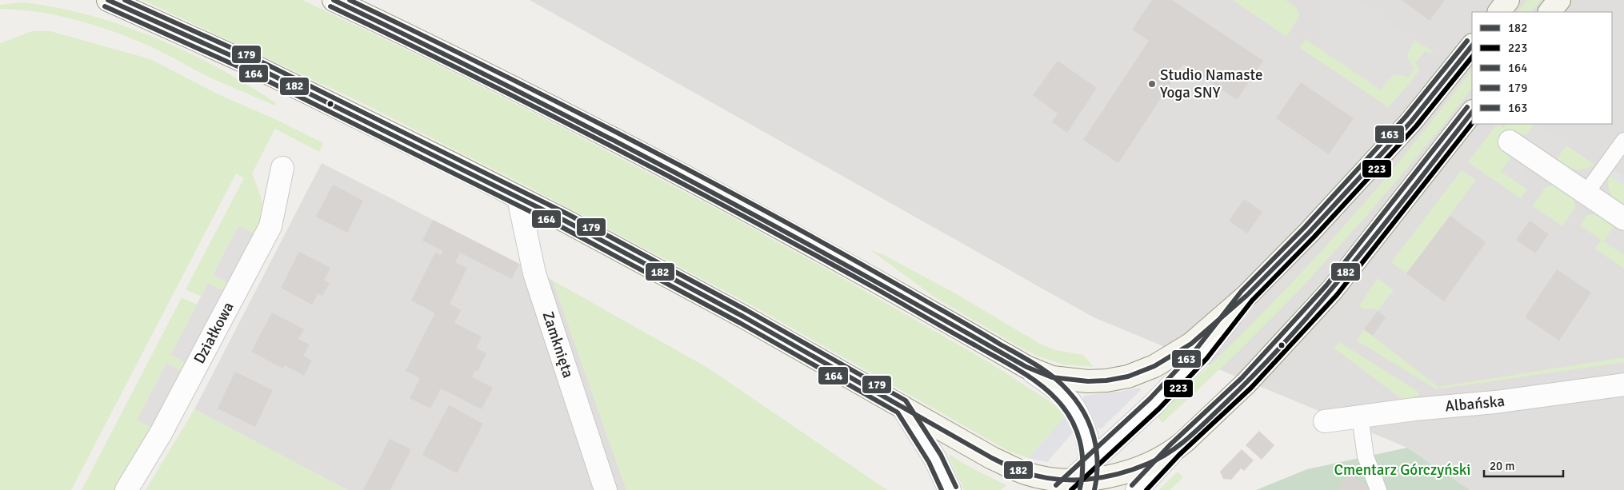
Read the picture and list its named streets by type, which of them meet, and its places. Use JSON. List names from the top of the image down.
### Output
{
  "streets": {
    "street": ["Działkowa", "Zamknięta", "Albańska"]
  },
  "parks": ["Cmentarz Górczyński"],
  "places": ["Studio Namaste Yoga SNY"],
  "lines": [
    "transit line 182",
    "transit line 179",
    "transit line 164",
    "transit line 163",
    "transit line 223"
  ],
  "legend": [
    "182",
    "223",
    "164",
    "179",
    "163"
  ],
  "scale_bar": "20 m"
}
